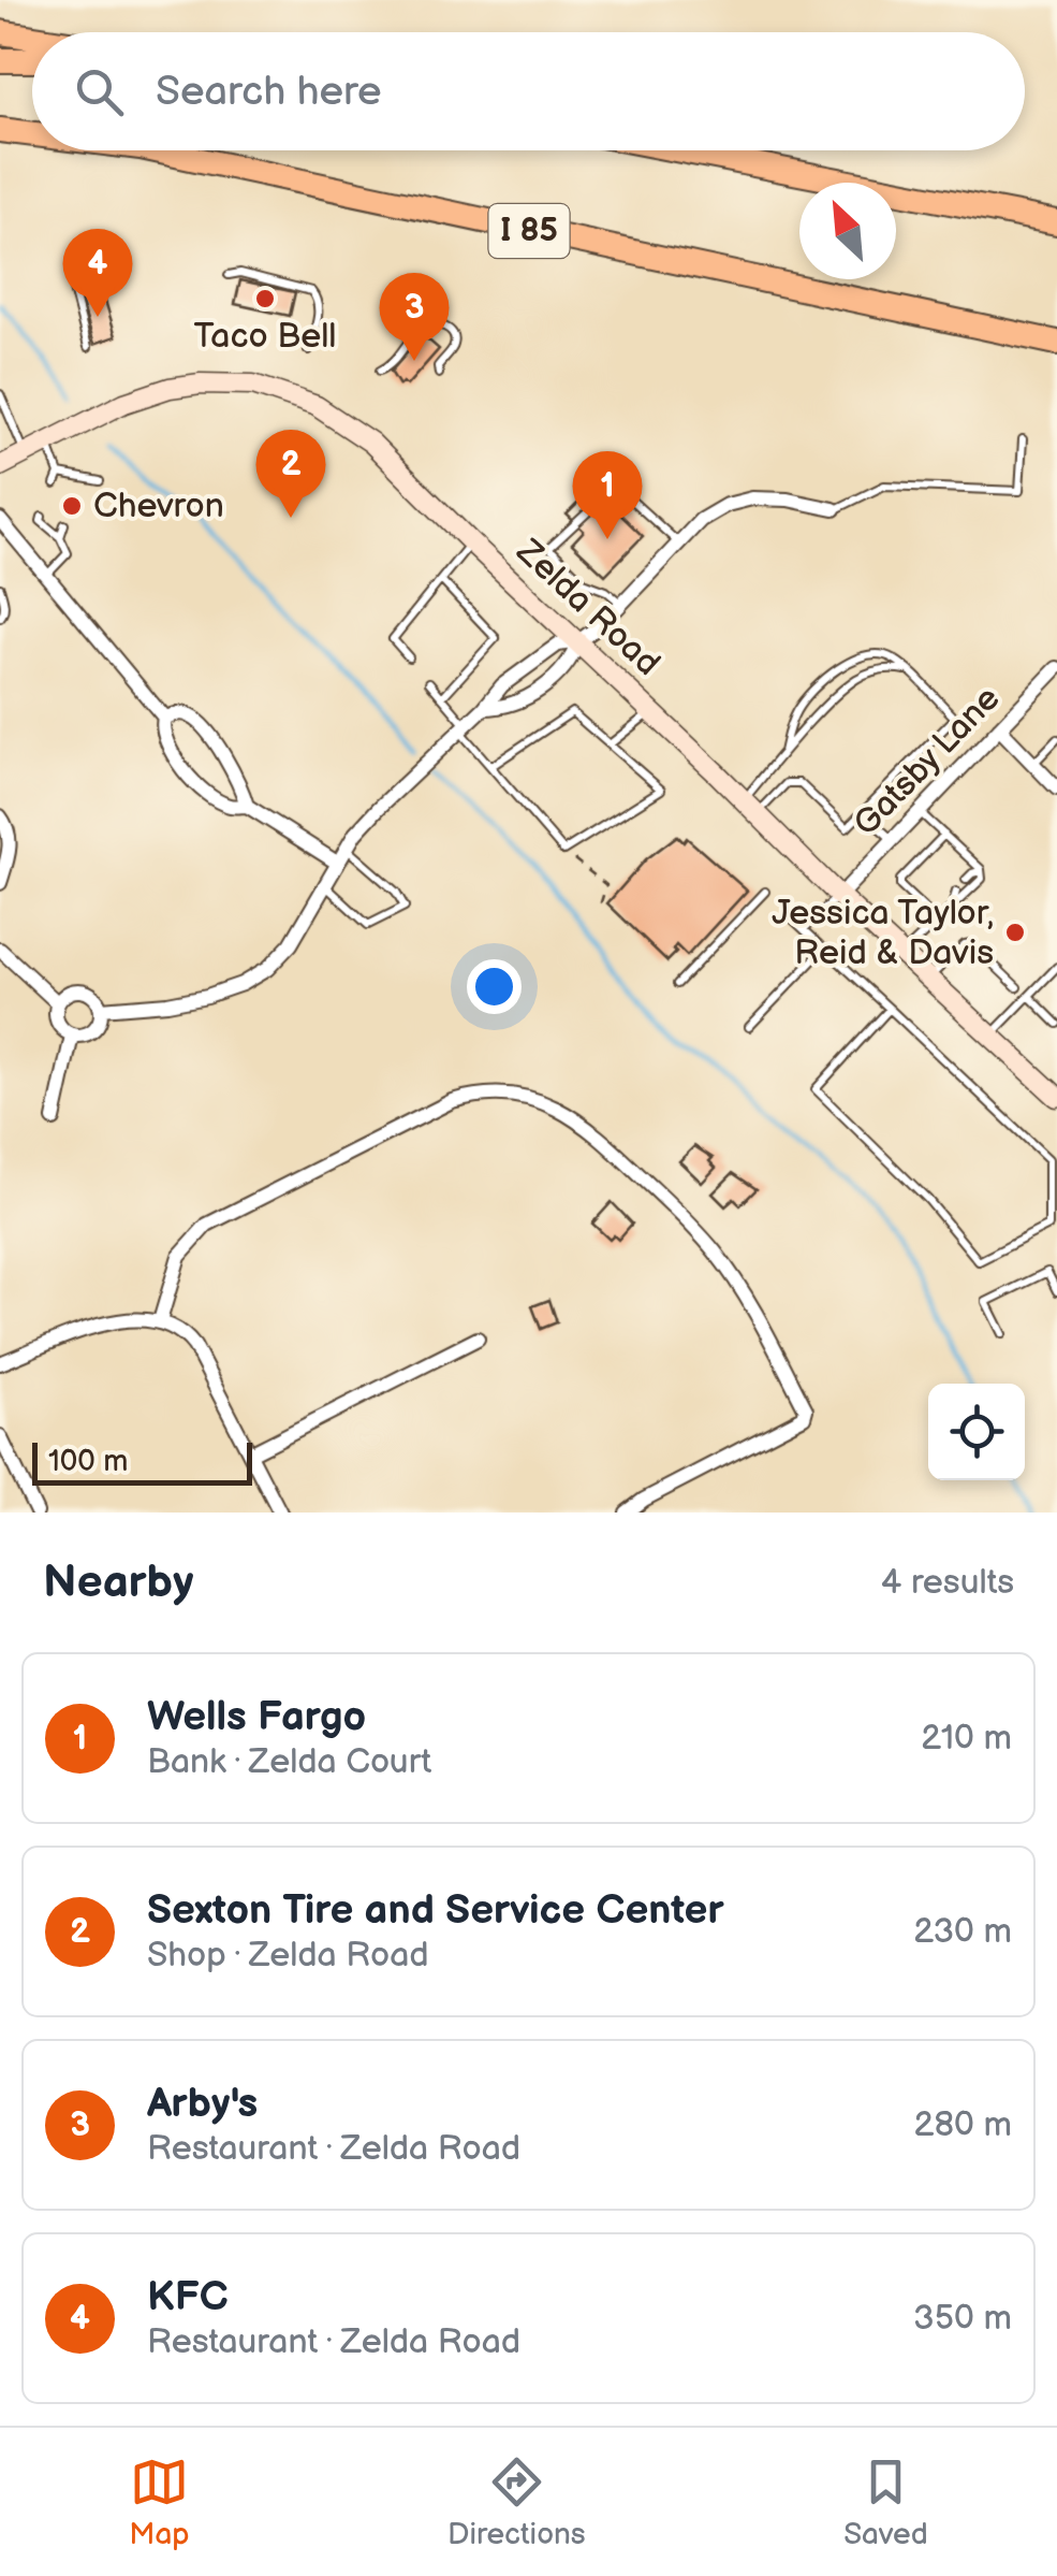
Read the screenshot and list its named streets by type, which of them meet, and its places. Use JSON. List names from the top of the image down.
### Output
{
  "streets": {
    "highway": ["I 85"],
    "main road": ["Zelda Road"],
    "street": ["Gatsby Lane"]
  },
  "crossings": [
    ["Zelda Road", "Gatsby Lane"]
  ],
  "places": ["Taco Bell", "Chevron", "Jessica Taylor, Reid & Davis"],
  "scale_bar": "100 m",
  "north": "top left",
  "page": {
    "search": "Search here",
    "pins": [
      "4",
      "3",
      "2",
      "1"
    ],
    "scale": "100 m",
    "heading": ["Nearby", "4 results"],
    "list": [
      {
        "mark": "1",
        "name": "Wells Fargo",
        "note": "Bank · Zelda Court",
        "value": "210 m"
      },
      {
        "mark": "2",
        "name": "Sexton Tire and Service Center",
        "note": "Shop · Zelda Road",
        "value": "230 m"
      },
      {
        "mark": "3",
        "name": "Arby's",
        "note": "Restaurant · Zelda Road",
        "value": "280 m"
      },
      {
        "mark": "4",
        "name": "KFC",
        "note": "Restaurant · Zelda Road",
        "value": "350 m"
      }
    ],
    "nav": ["Map", "Directions", "Saved"]
  }
}
